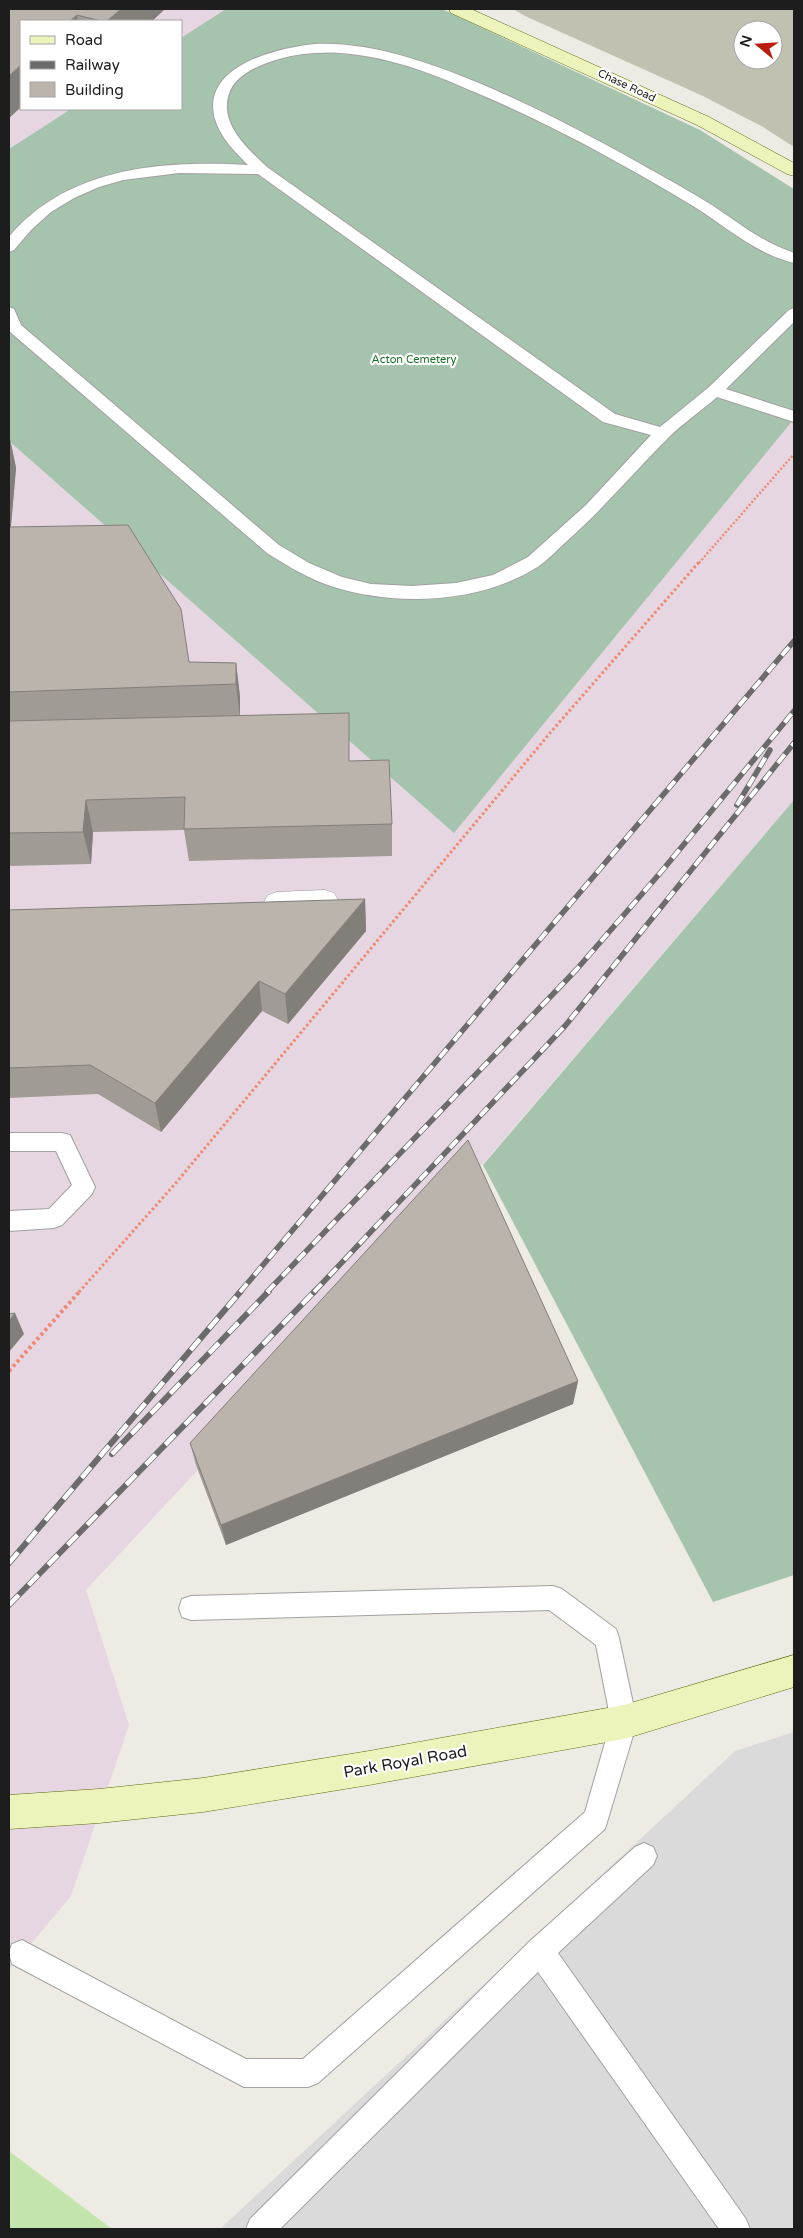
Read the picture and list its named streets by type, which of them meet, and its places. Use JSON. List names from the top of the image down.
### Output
{
  "streets": {
    "main road": ["Chase Road", "Park Royal Road"]
  },
  "parks": ["Acton Cemetery"],
  "legend": ["Road", "Railway", "Building"],
  "north": "left"
}
